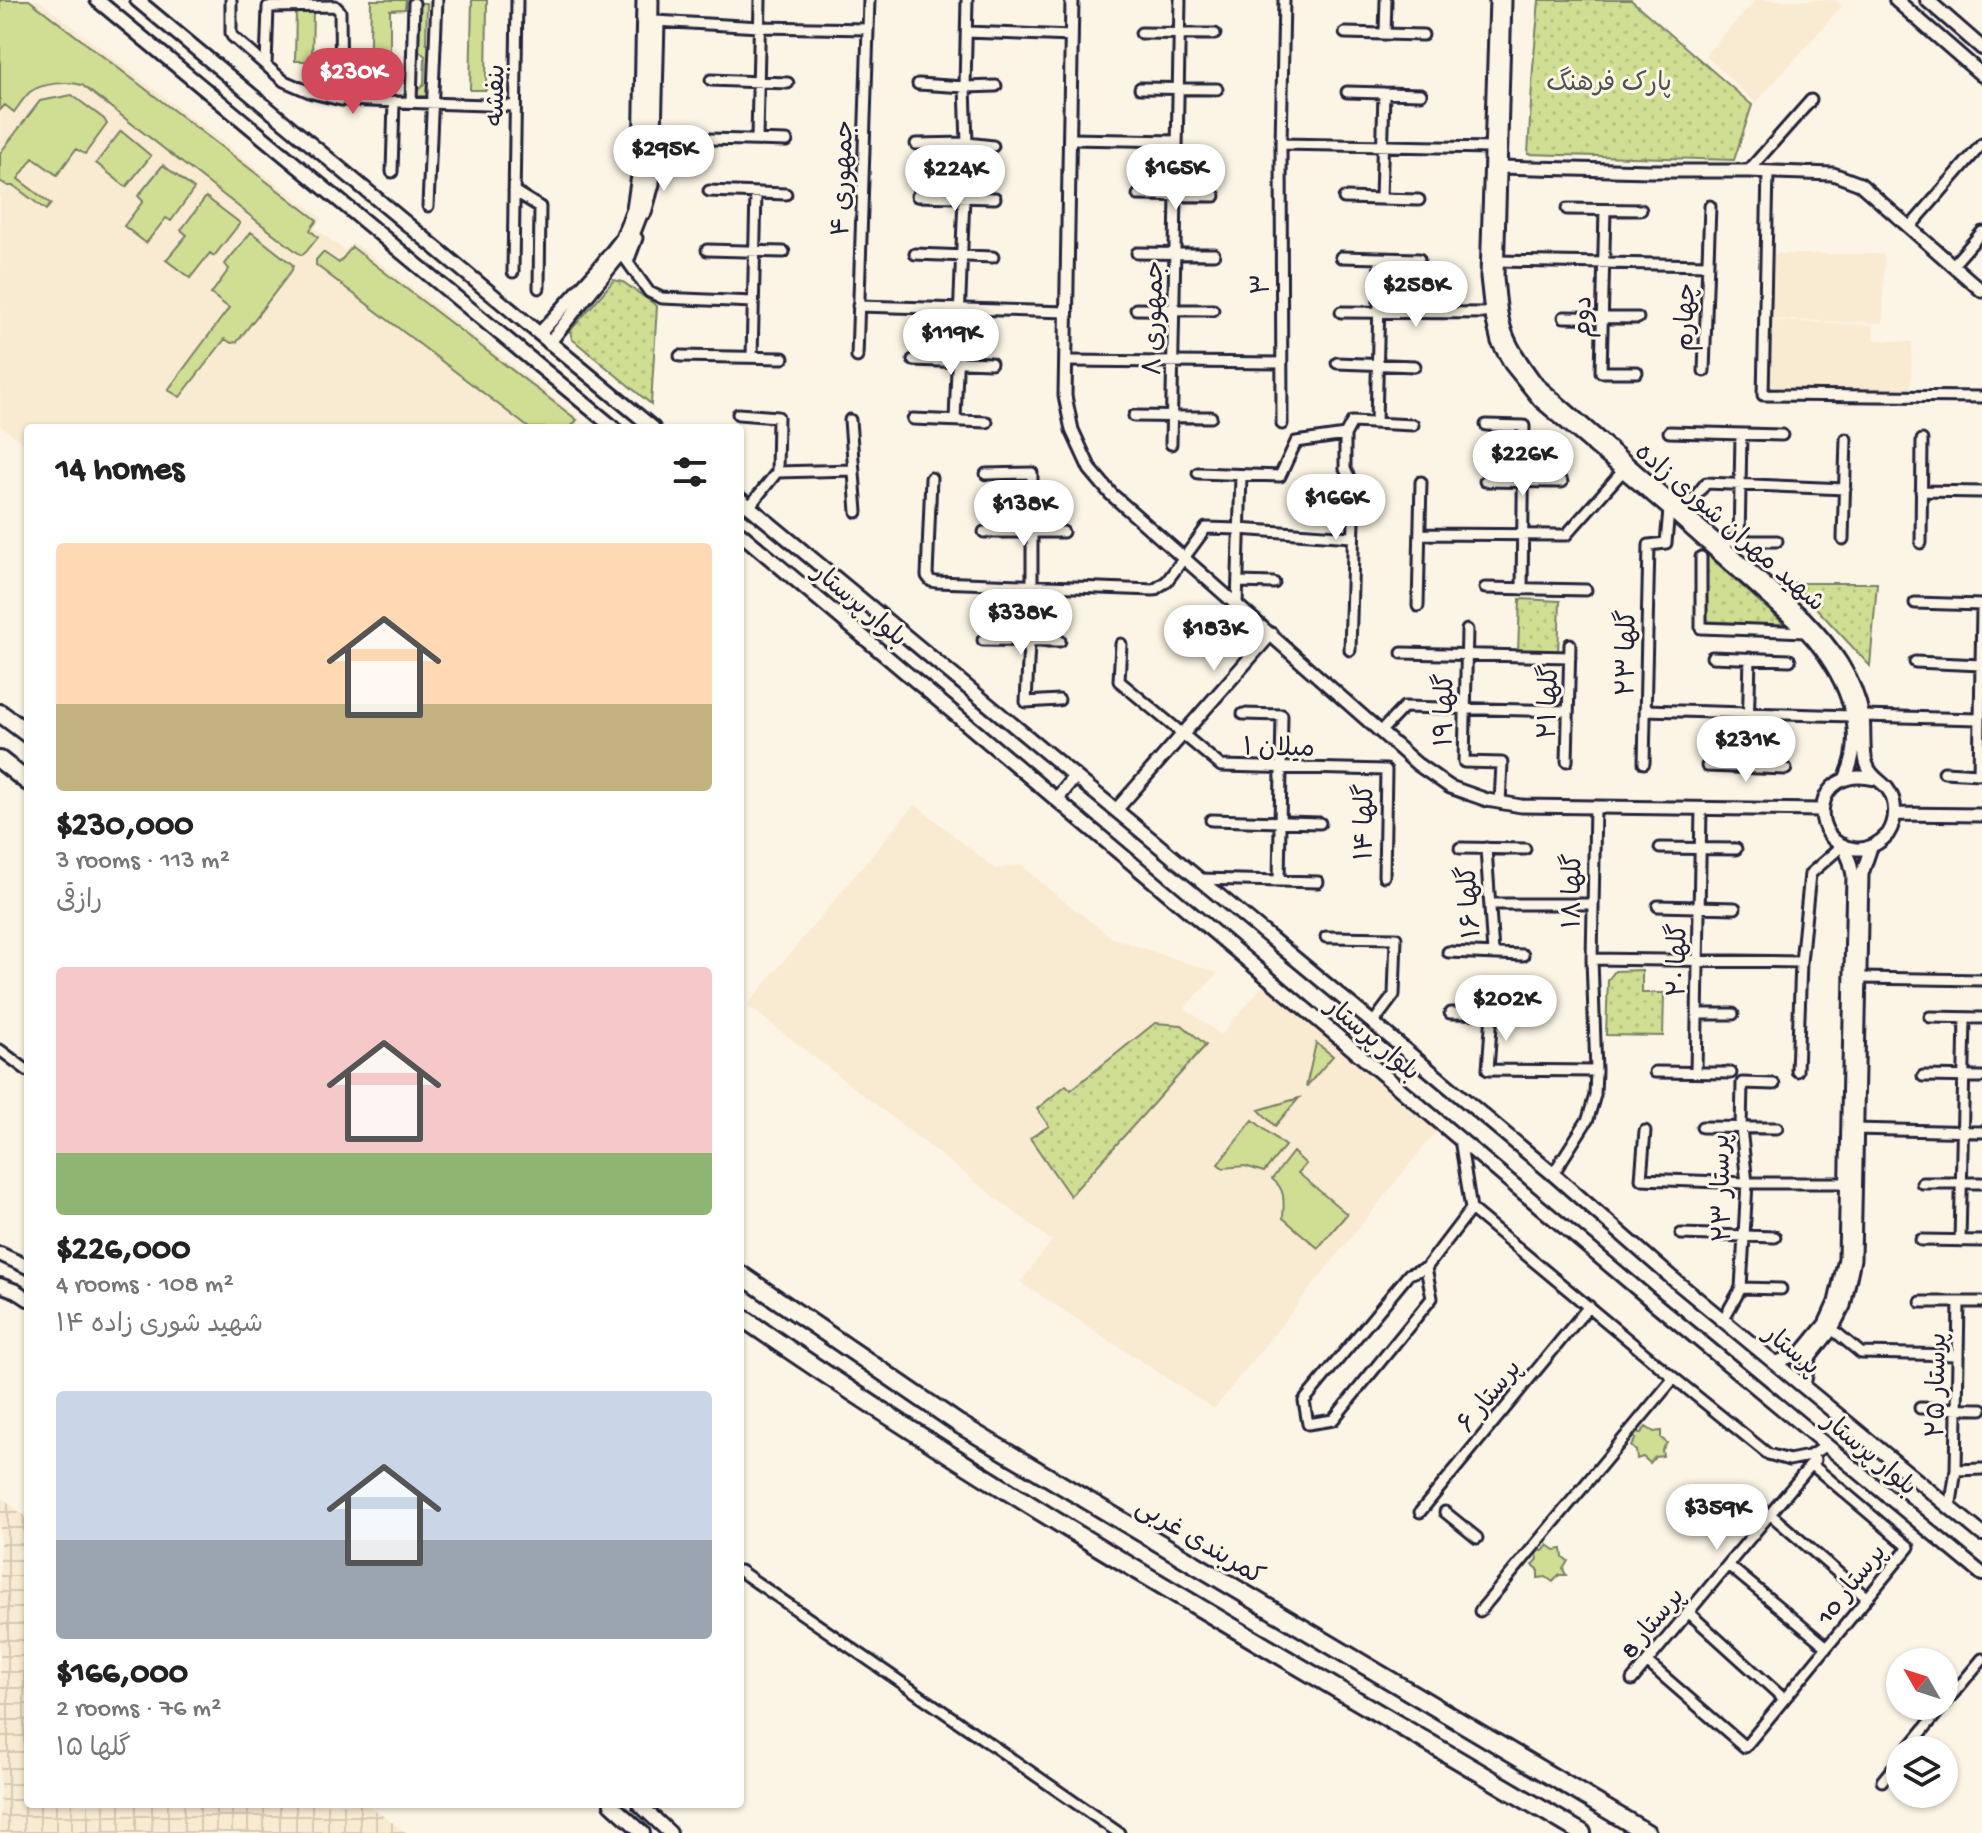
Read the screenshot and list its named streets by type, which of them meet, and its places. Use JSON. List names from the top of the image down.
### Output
{
  "streets": {
    "highway": ["کمربندی غربی"],
    "main road": ["بلوار پرستار", "پرستار"],
    "street": [
      "بنفشه",
      "جمهوری ۴",
      "۳",
      "دوم",
      "چهارم",
      "جمهوری ۸",
      "شهید مهران شوری زاده",
      "گلها ۲۳",
      "گلها ۲۱",
      "گلها ۱۹",
      "میلان ۱",
      "گلها ۱۴",
      "گلها ۱۸",
      "گلها ۱۶",
      "گلها ۲۰",
      "پرستار ۲۳",
      "پرستار ۲۵",
      "پرستار ۶",
      "پرستار 10",
      "پرستار 8"
    ]
  },
  "crossings": [
    ["شهید مهران شوری زاده", "گلها ۲۳"],
    ["بلوار پرستار", "گلها ۱۸"],
    ["بلوار پرستار", "پرستار ۲۳"],
    ["بلوار پرستار", "پرستار"],
    ["بلوار پرستار", "پرستار 8"],
    ["میلان ۱", "گلها ۱۴"],
    ["پرستار ۲۳", "پرستار"],
    ["پرستار", "پرستار ۲۵"],
    ["پرستار 10", "پرستار 8"]
  ],
  "parks": ["پارک فرهنگ"],
  "north": "top left",
  "page": {
    "price": [
      "$230K",
      "$295K",
      "$165K",
      "$224K",
      "$258K",
      "$119K",
      "$226K",
      "$166K",
      "$138K",
      "$338K",
      "$183K",
      "$231K",
      "$202K",
      "$359K"
    ],
    "heading": "14 homes",
    "list": [
      {
        "name": "$230,000",
        "note": "3 rooms · 113 m² · رازقی"
      },
      {
        "name": "$226,000",
        "note": "4 rooms · 108 m² · شهید شوری زاده ۱۴"
      },
      {
        "name": "$166,000",
        "note": "2 rooms · 76 m² · گلها ۱۵"
      }
    ]
  }
}
